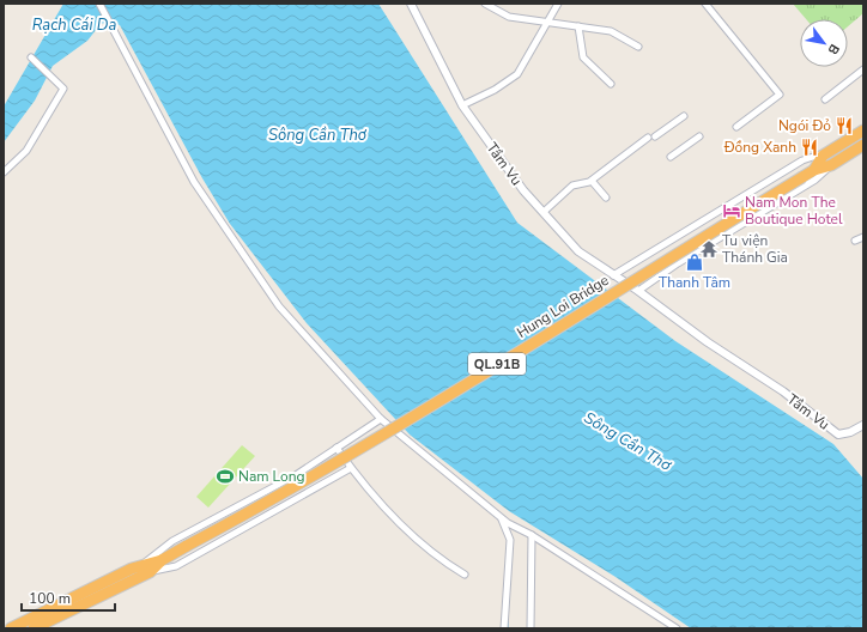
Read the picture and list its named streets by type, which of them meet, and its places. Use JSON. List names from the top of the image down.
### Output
{
  "streets": {
    "highway": ["Hung Loi Bridge", "QL.91B"],
    "street": ["Tầm Vu"]
  },
  "crossings": [
    ["Hung Loi Bridge", "QL.91B"]
  ],
  "water": ["Rạch Cái Da", "Sông Cần Thơ"],
  "places": {
    "restaurant": ["Ngói Đỏ", "Đồng Xanh"],
    "hotel": ["Nam Mon The Boutique Hotel"],
    "temple": ["Tu viện Thánh Gia"],
    "shop": ["Thanh Tâm"],
    "sports": ["Nam Long"]
  },
  "scale_bar": "100 m",
  "north": "bottom right"
}
